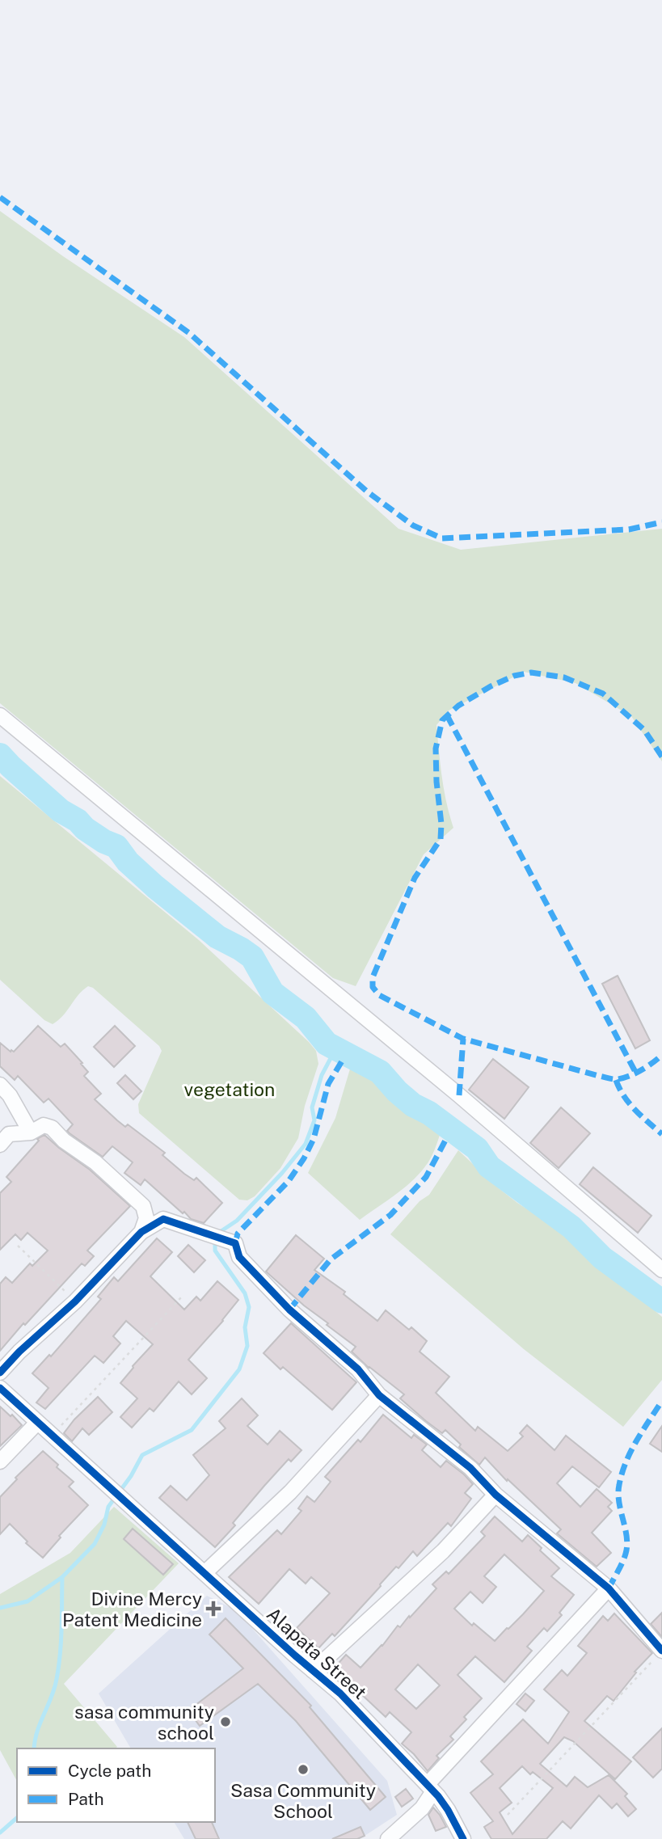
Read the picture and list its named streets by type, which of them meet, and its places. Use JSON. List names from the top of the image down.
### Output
{
  "streets": {
    "street": ["Alapata Street"]
  },
  "parks": ["vegetation"],
  "places": {
    "health": ["Divine Mercy Patent Medicine"],
    "other": ["sasa community school", "Sasa Community School"]
  },
  "legend": ["Cycle path", "Path"]
}
